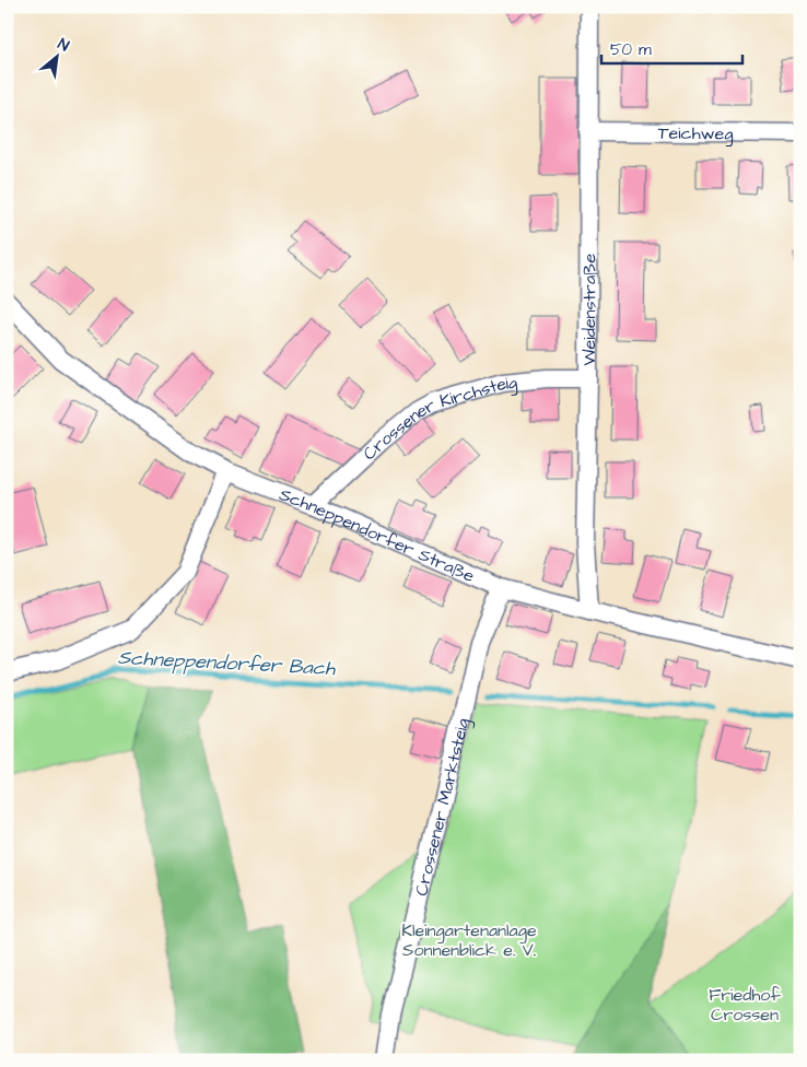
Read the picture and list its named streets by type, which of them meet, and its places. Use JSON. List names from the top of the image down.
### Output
{
  "streets": {
    "street": [
      "Teichweg",
      "Weidenstraße",
      "Crossener Kirchsteig",
      "Schneppendorfer Straße",
      "Crossener Marktsteig"
    ]
  },
  "crossings": [
    ["Teichweg", "Weidenstraße"],
    ["Weidenstraße", "Crossener Kirchsteig"],
    ["Weidenstraße", "Schneppendorfer Straße"],
    ["Crossener Kirchsteig", "Schneppendorfer Straße"],
    ["Schneppendorfer Straße", "Crossener Marktsteig"]
  ],
  "water": ["Schneppendorfer Bach"],
  "parks": ["Kleingartenanlage Sonnenblick e. V.", "Friedhof Crossen"],
  "scale_bar": "50 m",
  "north": "top right"
}
